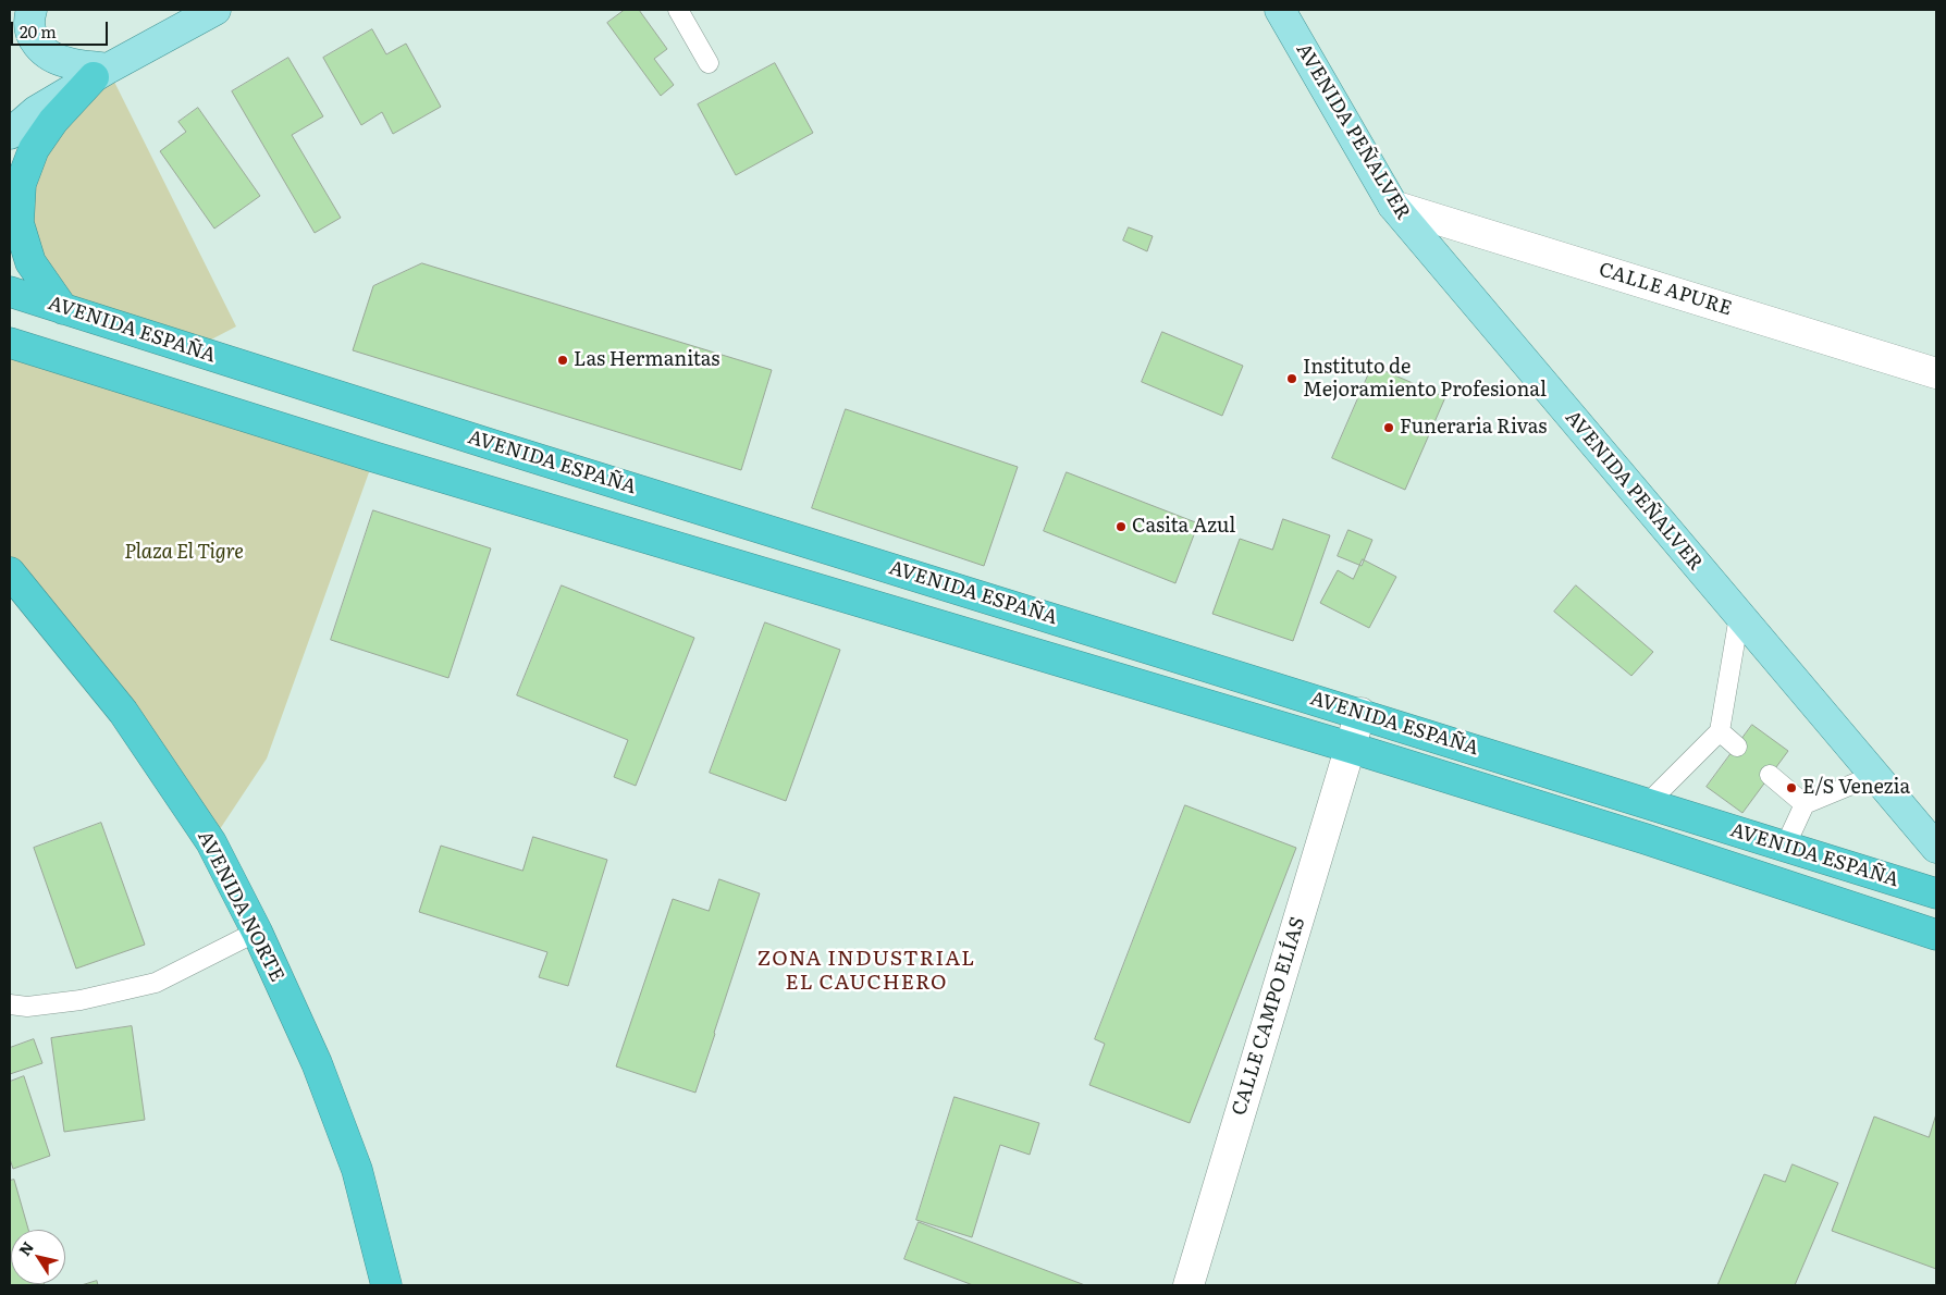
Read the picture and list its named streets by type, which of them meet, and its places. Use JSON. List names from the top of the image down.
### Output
{
  "streets": {
    "highway": ["AVENIDA ESPAÑA", "AVENIDA NORTE"],
    "main road": ["AVENIDA PEÑALVER"],
    "street": ["CALLE APURE", "CALLE CAMPO ELÍAS"]
  },
  "crossings": [
    ["AVENIDA PEÑALVER", "CALLE APURE"],
    ["AVENIDA ESPAÑA", "CALLE CAMPO ELÍAS"]
  ],
  "districts": ["ZONA INDUSTRIAL EL CAUCHERO"],
  "parks": ["Plaza El Tigre"],
  "places": [
    "Las Hermanitas",
    "Instituto de Mejoramiento Profesional",
    "Funeraria Rivas",
    "Casita Azul",
    "E/S Venezia"
  ],
  "scale_bar": "20 m",
  "north": "top left"
}
